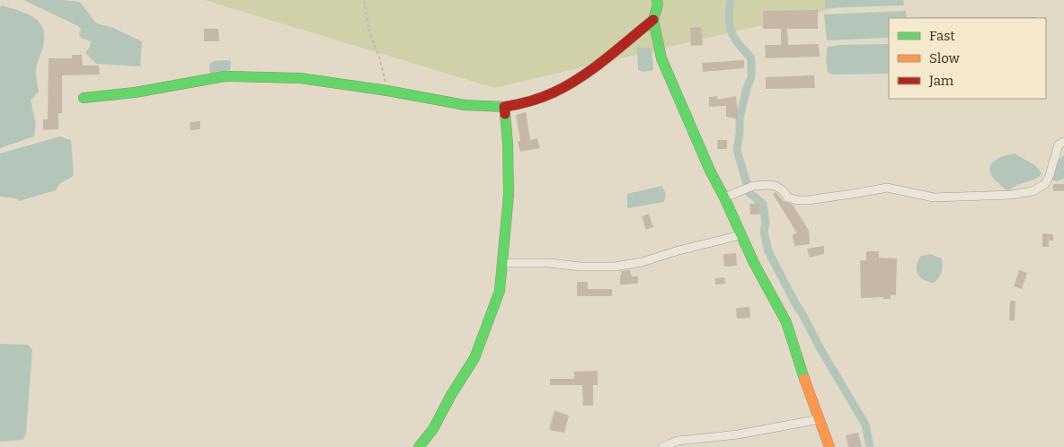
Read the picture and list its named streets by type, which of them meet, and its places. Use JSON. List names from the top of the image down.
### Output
{
  "legend": ["Fast", "Slow", "Jam"]
}
